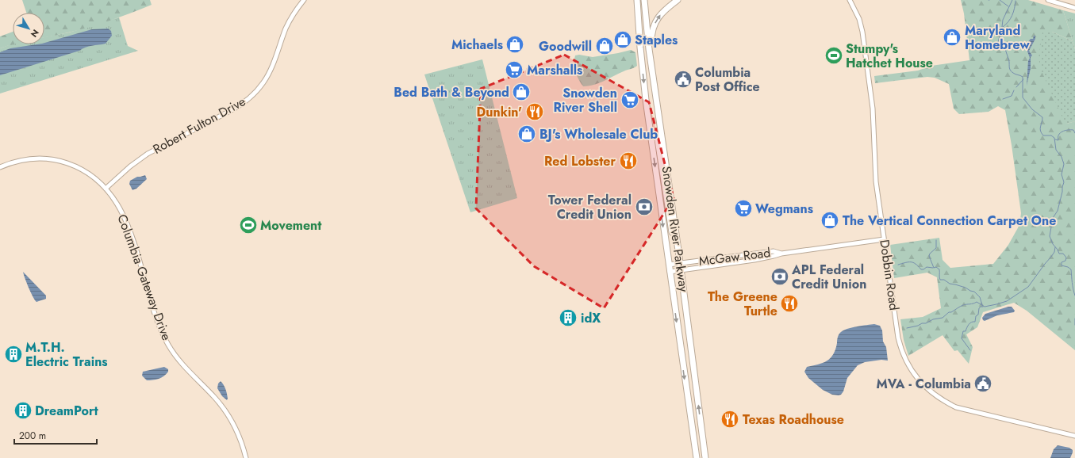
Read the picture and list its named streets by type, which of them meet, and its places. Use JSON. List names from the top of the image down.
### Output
{
  "streets": {
    "main road": ["Snowden River Parkway"],
    "street": [
      "Robert Fulton Drive",
      "McGaw Road",
      "Dobbin Road",
      "Columbia Gateway Drive"
    ]
  },
  "crossings": [
    ["Robert Fulton Drive", "Columbia Gateway Drive"],
    ["Snowden River Parkway", "McGaw Road"],
    ["McGaw Road", "Dobbin Road"]
  ],
  "places": {
    "shop": [
      "Maryland Homebrew",
      "Staples",
      "Michaels",
      "Goodwill",
      "Bed Bath & Beyond",
      "BJ's Wholesale Club",
      "The Vertical Connection Carpet One"
    ],
    "sports": ["Stumpy's Hatchet House", "Movement"],
    "supermarket": ["Marshalls", "Snowden River Shell", "Wegmans"],
    "public building": ["Columbia Post Office", "MVA - Columbia"],
    "restaurant": [
      "Dunkin'",
      "Red Lobster",
      "The Greene Turtle",
      "Texas Roadhouse"
    ],
    "bank": ["Tower Federal Credit Union", "APL Federal Credit Union"],
    "building": ["idX", "M.T.H. Electric Trains", "DreamPort"]
  },
  "scale_bar": "200 m",
  "north": "bottom right"
}
